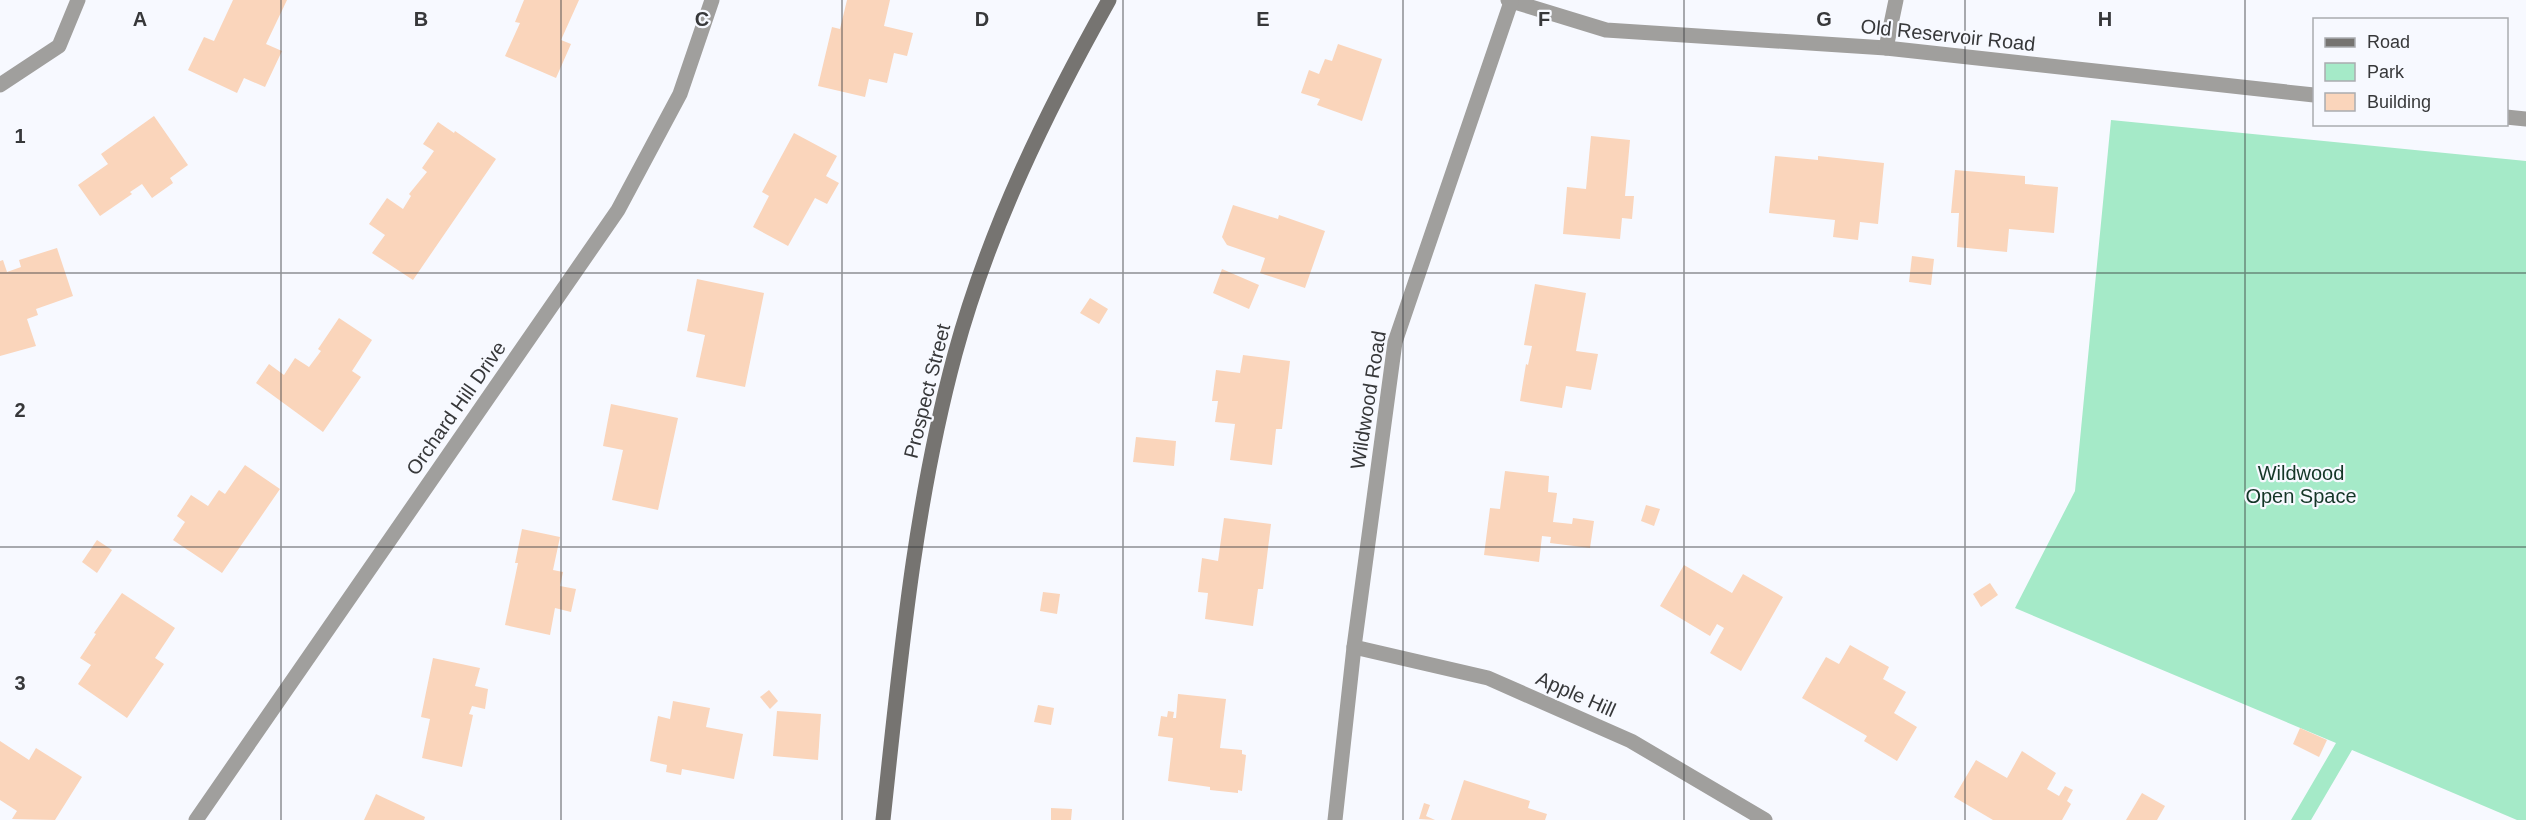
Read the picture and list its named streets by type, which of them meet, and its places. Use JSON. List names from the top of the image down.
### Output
{
  "streets": {
    "main road": ["Prospect Street"],
    "street": [
      "Old Reservoir Road",
      "Wildwood Road",
      "Orchard Hill Drive",
      "Apple Hill"
    ]
  },
  "crossings": [
    ["Old Reservoir Road", "Wildwood Road"],
    ["Wildwood Road", "Apple Hill"]
  ],
  "parks": ["Wildwood Open Space"],
  "legend": ["Road", "Park", "Building"],
  "grid": {
    "columns": [
      "A",
      "B",
      "C",
      "D",
      "E",
      "F",
      "G",
      "H"
    ],
    "rows": ["1", "2", "3"]
  }
}
